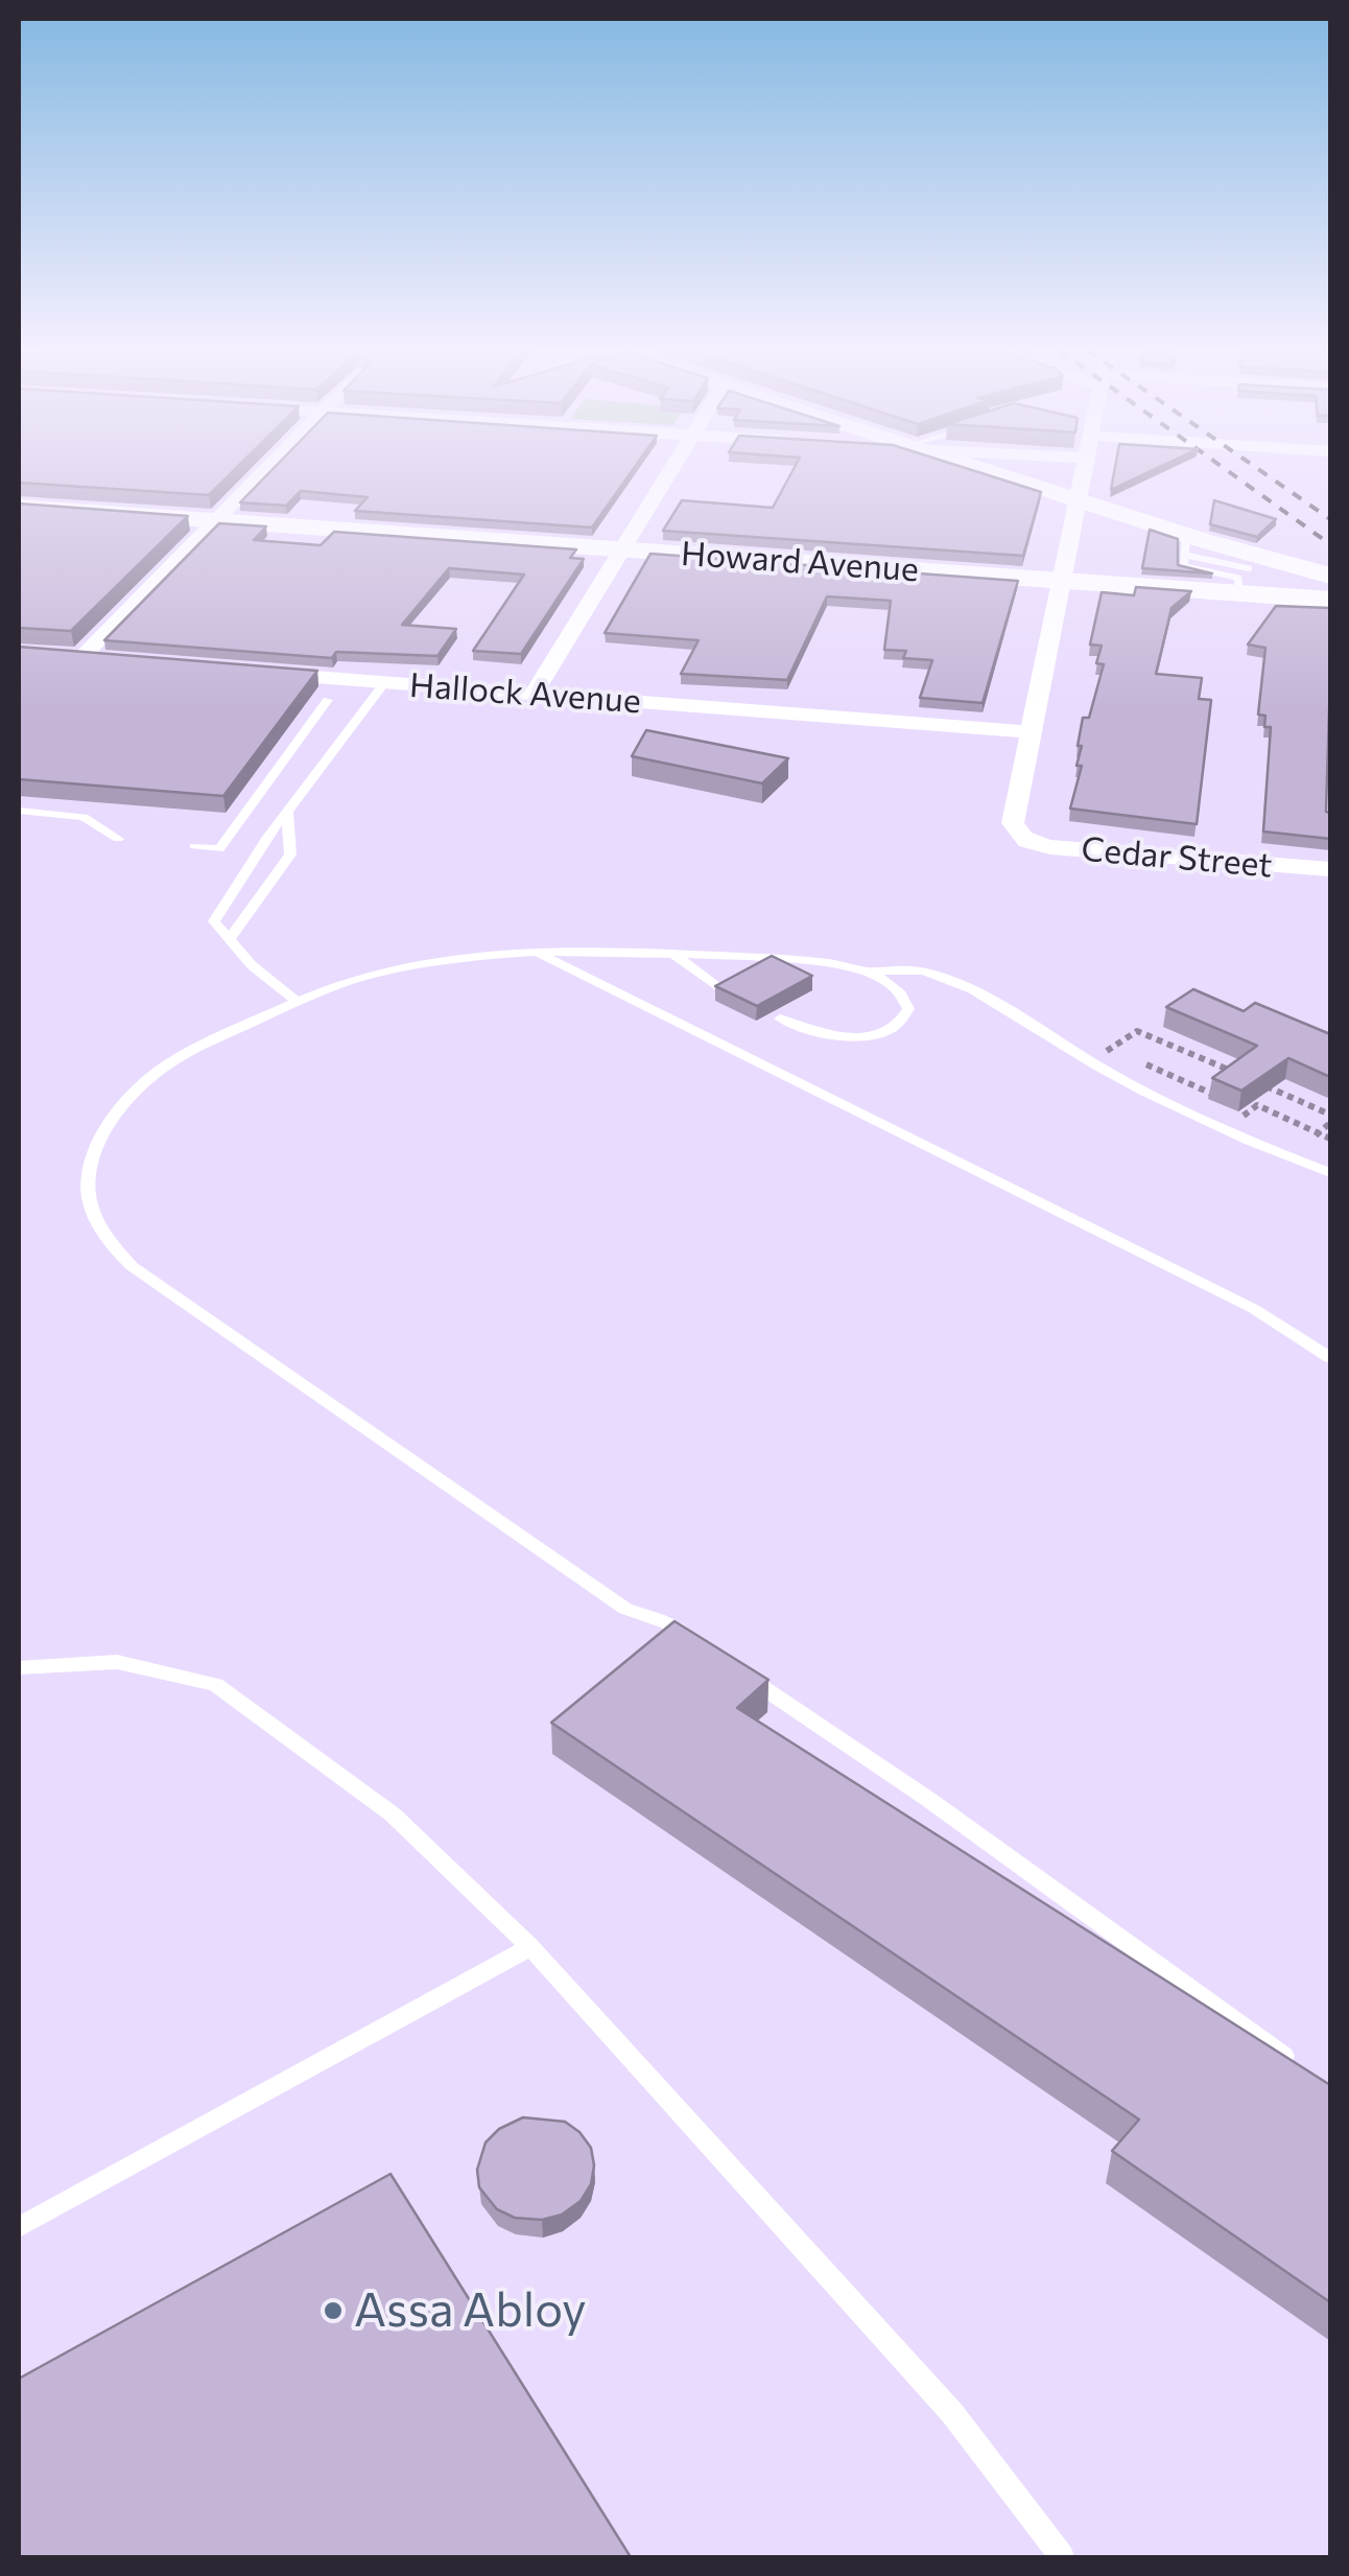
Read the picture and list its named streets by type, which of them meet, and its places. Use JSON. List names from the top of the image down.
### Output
{
  "streets": {
    "main road": ["Howard Avenue"],
    "street": ["Hallock Avenue", "Cedar Street"]
  },
  "crossings": [
    ["Hallock Avenue", "Cedar Street"]
  ],
  "places": ["Assa Abloy"]
}
